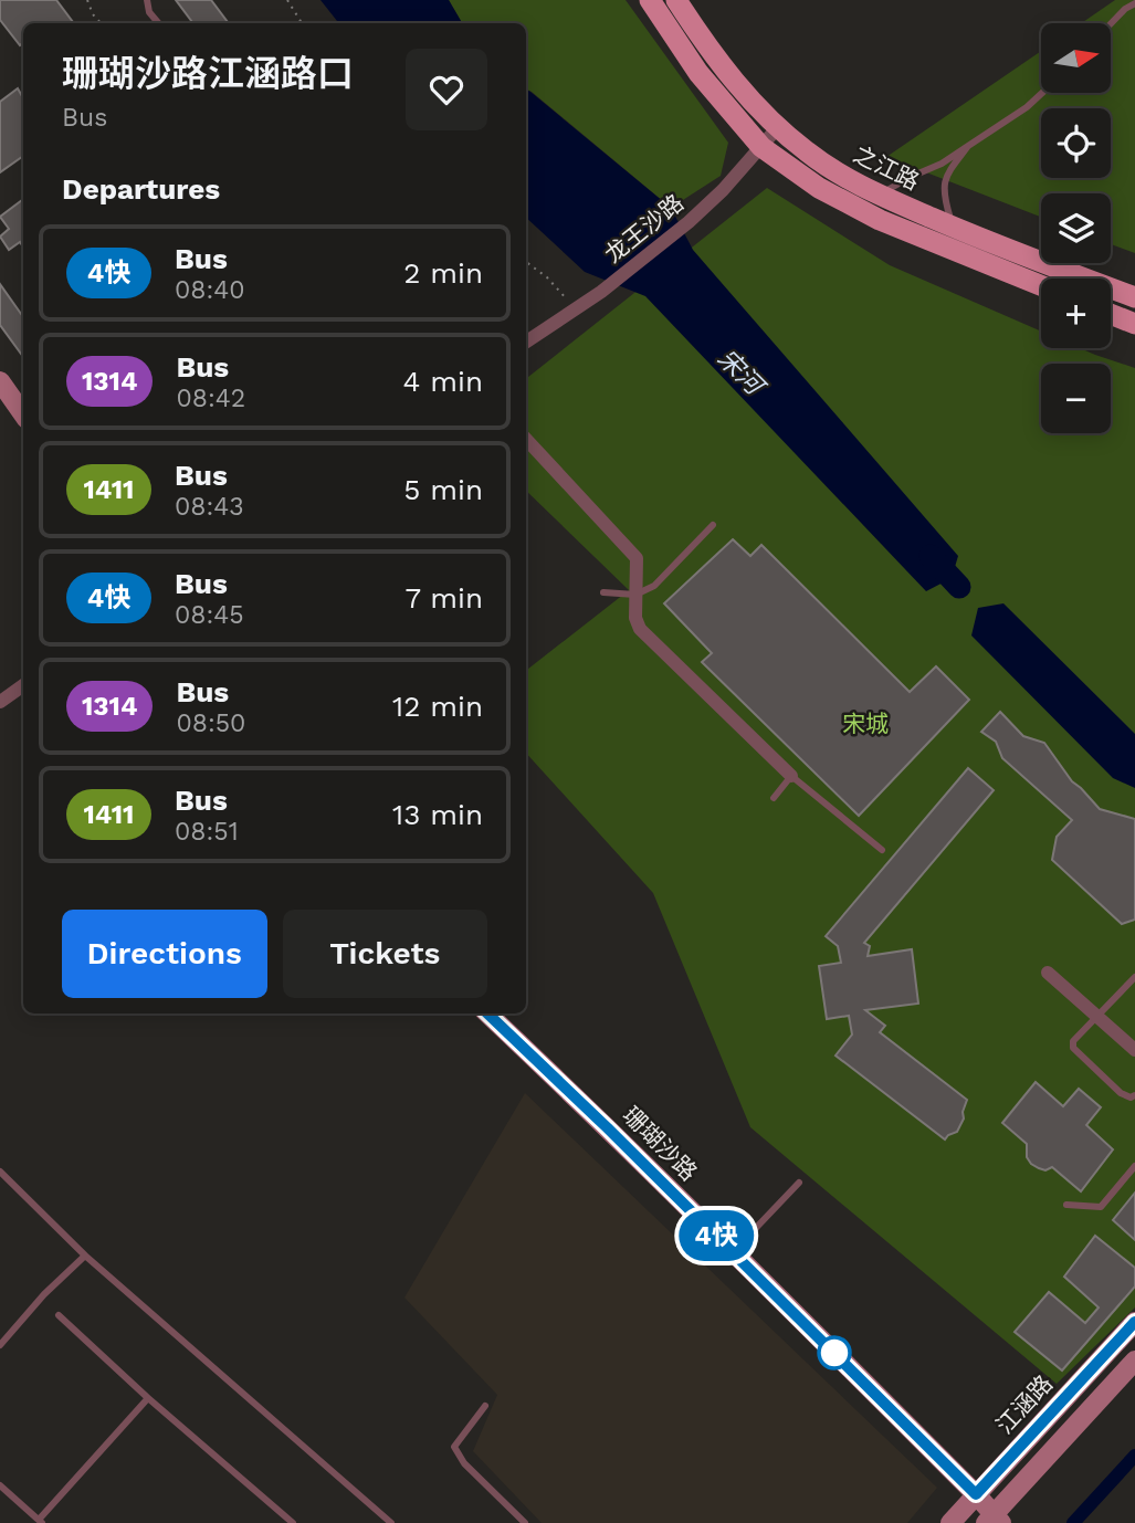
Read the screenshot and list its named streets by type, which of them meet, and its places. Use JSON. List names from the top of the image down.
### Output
{
  "streets": {
    "main road": ["之江路"],
    "street": ["龙王沙路", "珊瑚沙路", "江涵路"]
  },
  "crossings": [
    ["之江路", "龙王沙路"],
    ["珊瑚沙路", "江涵路"]
  ],
  "water": ["宋河"],
  "parks": ["宋城"],
  "lines": ["bus line 4快"],
  "north": "right",
  "page": {
    "on_map": "4快",
    "map_buttons": ["+", "−"],
    "heading": [
      ["珊瑚沙路江涵路口", "Bus"],
      "Departures"
    ],
    "list": [
      {
        "mark": "4快",
        "name": "Bus",
        "note": "08:40",
        "value": "2 min"
      },
      {
        "mark": "1314",
        "name": "Bus",
        "note": "08:42",
        "value": "4 min"
      },
      {
        "mark": "1411",
        "name": "Bus",
        "note": "08:43",
        "value": "5 min"
      },
      {
        "mark": "4快",
        "name": "Bus",
        "note": "08:45",
        "value": "7 min"
      },
      {
        "mark": "1314",
        "name": "Bus",
        "note": "08:50",
        "value": "12 min"
      },
      {
        "mark": "1411",
        "name": "Bus",
        "note": "08:51",
        "value": "13 min"
      }
    ],
    "buttons": ["Directions", "Tickets"]
  }
}
